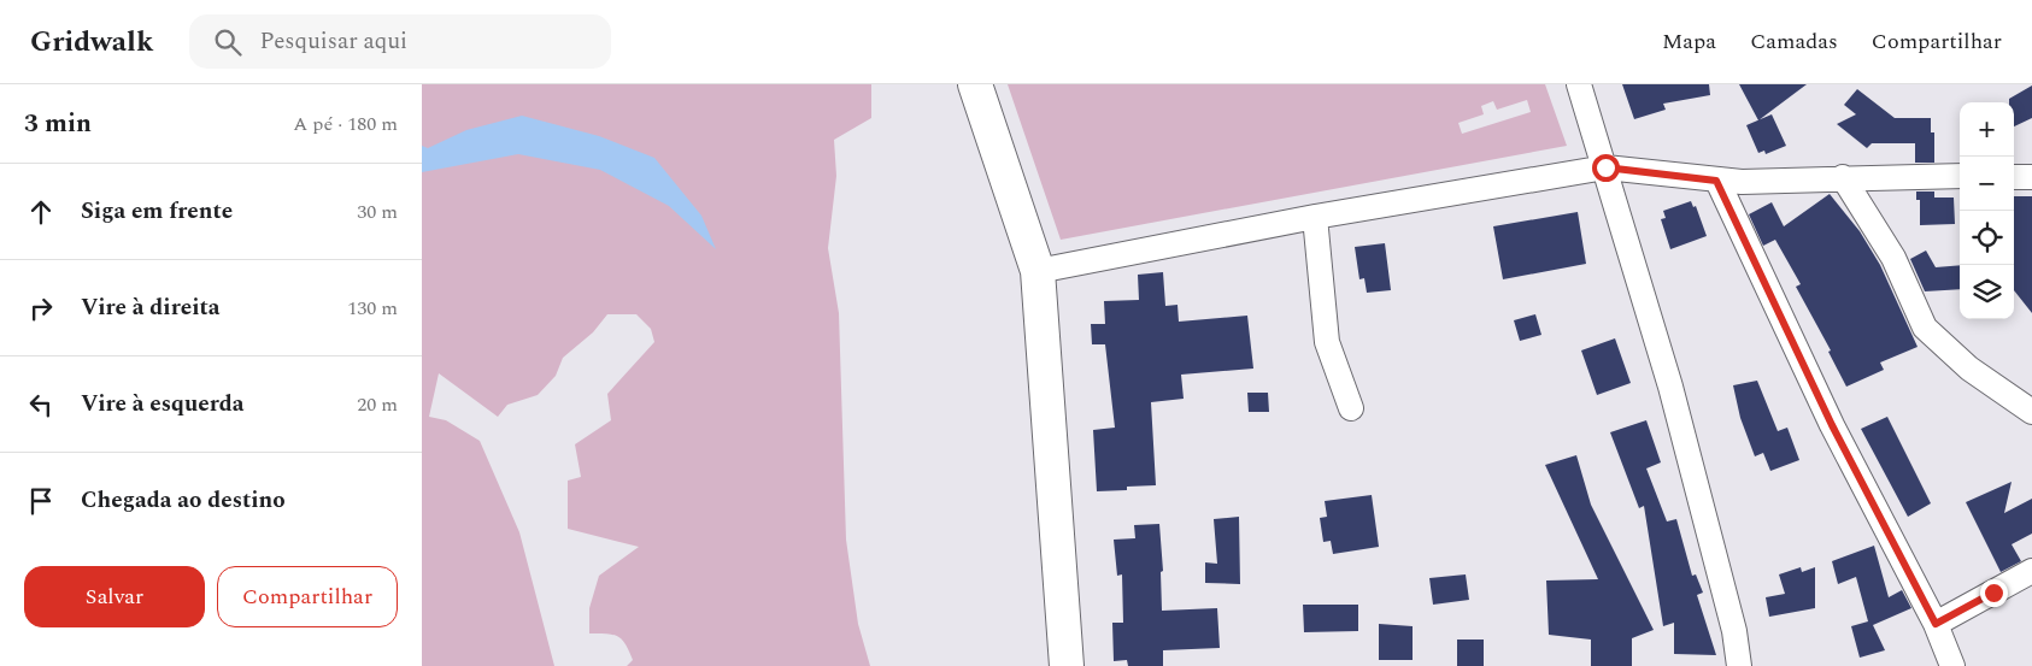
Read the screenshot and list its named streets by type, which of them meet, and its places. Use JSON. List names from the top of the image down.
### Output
{
  "page": {
    "header": "Gridwalk",
    "search": "Pesquisar aqui",
    "nav": ["Mapa", "Camadas", "Compartilhar"],
    "heading": ["3 min", "A pé · 180 m"],
    "map_buttons": ["+", "−"],
    "list": [
      ["Siga em frente", "30 m"],
      ["Vire à direita", "130 m"],
      ["Vire à esquerda", "20 m"],
      "Chegada ao destino"
    ],
    "buttons": ["Salvar", "Compartilhar"]
  }
}
